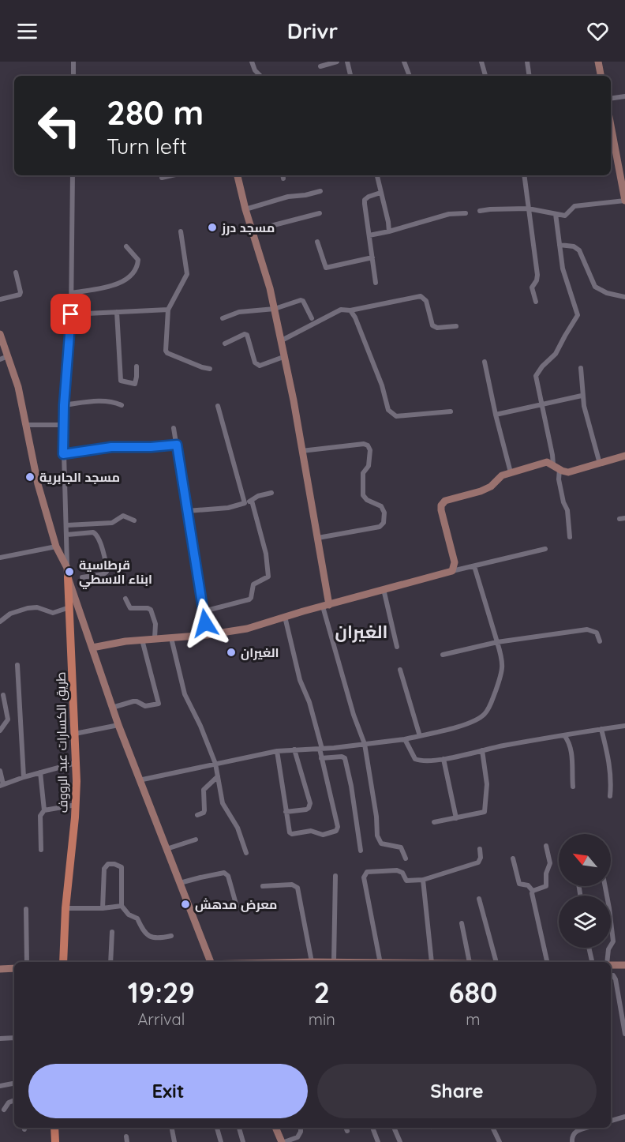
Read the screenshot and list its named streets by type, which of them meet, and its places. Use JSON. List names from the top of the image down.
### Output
{
  "streets": {
    "main road": ["طريق الكسارات عبد الرووف"]
  },
  "districts": ["الغيران"],
  "places": [
    "مسجد درز",
    "مسجد الجابرية",
    "قرطاسية ابناء الاسطي",
    "الغيران",
    "معرض مدهش"
  ],
  "north": "top left",
  "page": {
    "header": "Drivr",
    "turn": ["280 m", "Turn left"],
    "eta": [
      "19:29",
      "Arrival",
      "2",
      "min",
      "680",
      "m"
    ],
    "buttons": ["Exit", "Share"]
  }
}
